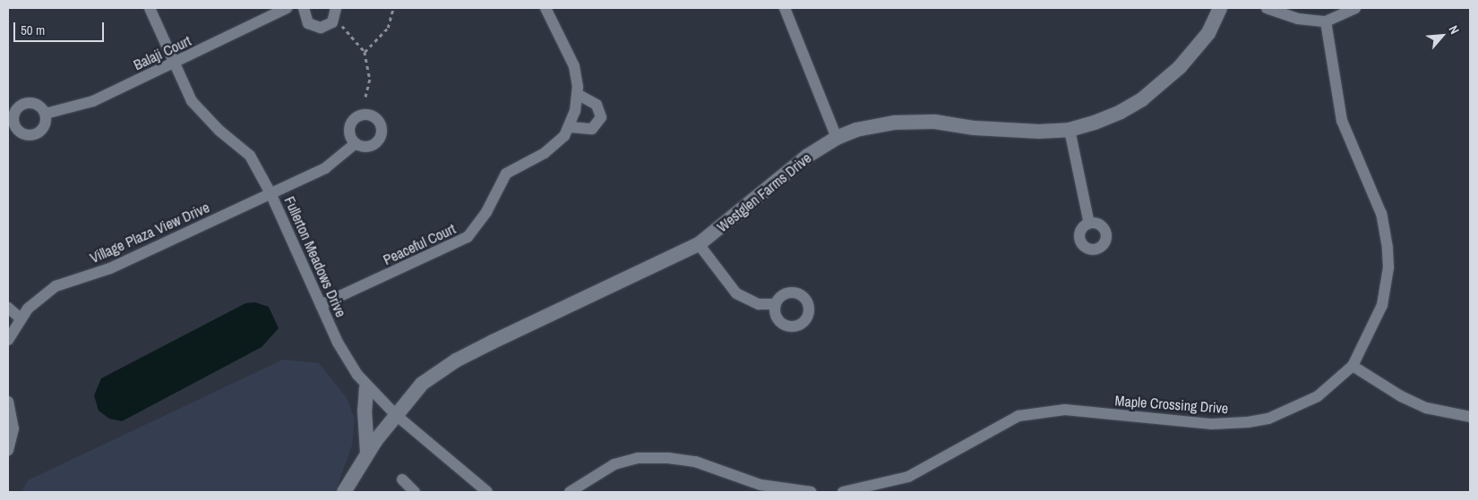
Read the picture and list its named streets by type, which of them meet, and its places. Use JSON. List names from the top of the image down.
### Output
{
  "streets": {
    "street": [
      "Balaji Court",
      "Westglen Farms Drive",
      "Village Plaza View Drive",
      "Peaceful Court",
      "Fullerton Meadows Drive",
      "Maple Crossing Drive"
    ]
  },
  "crossings": [
    ["Balaji Court", "Fullerton Meadows Drive"],
    ["Westglen Farms Drive", "Fullerton Meadows Drive"],
    ["Village Plaza View Drive", "Fullerton Meadows Drive"],
    ["Peaceful Court", "Fullerton Meadows Drive"]
  ],
  "scale_bar": "50 m",
  "north": "top right"
}
